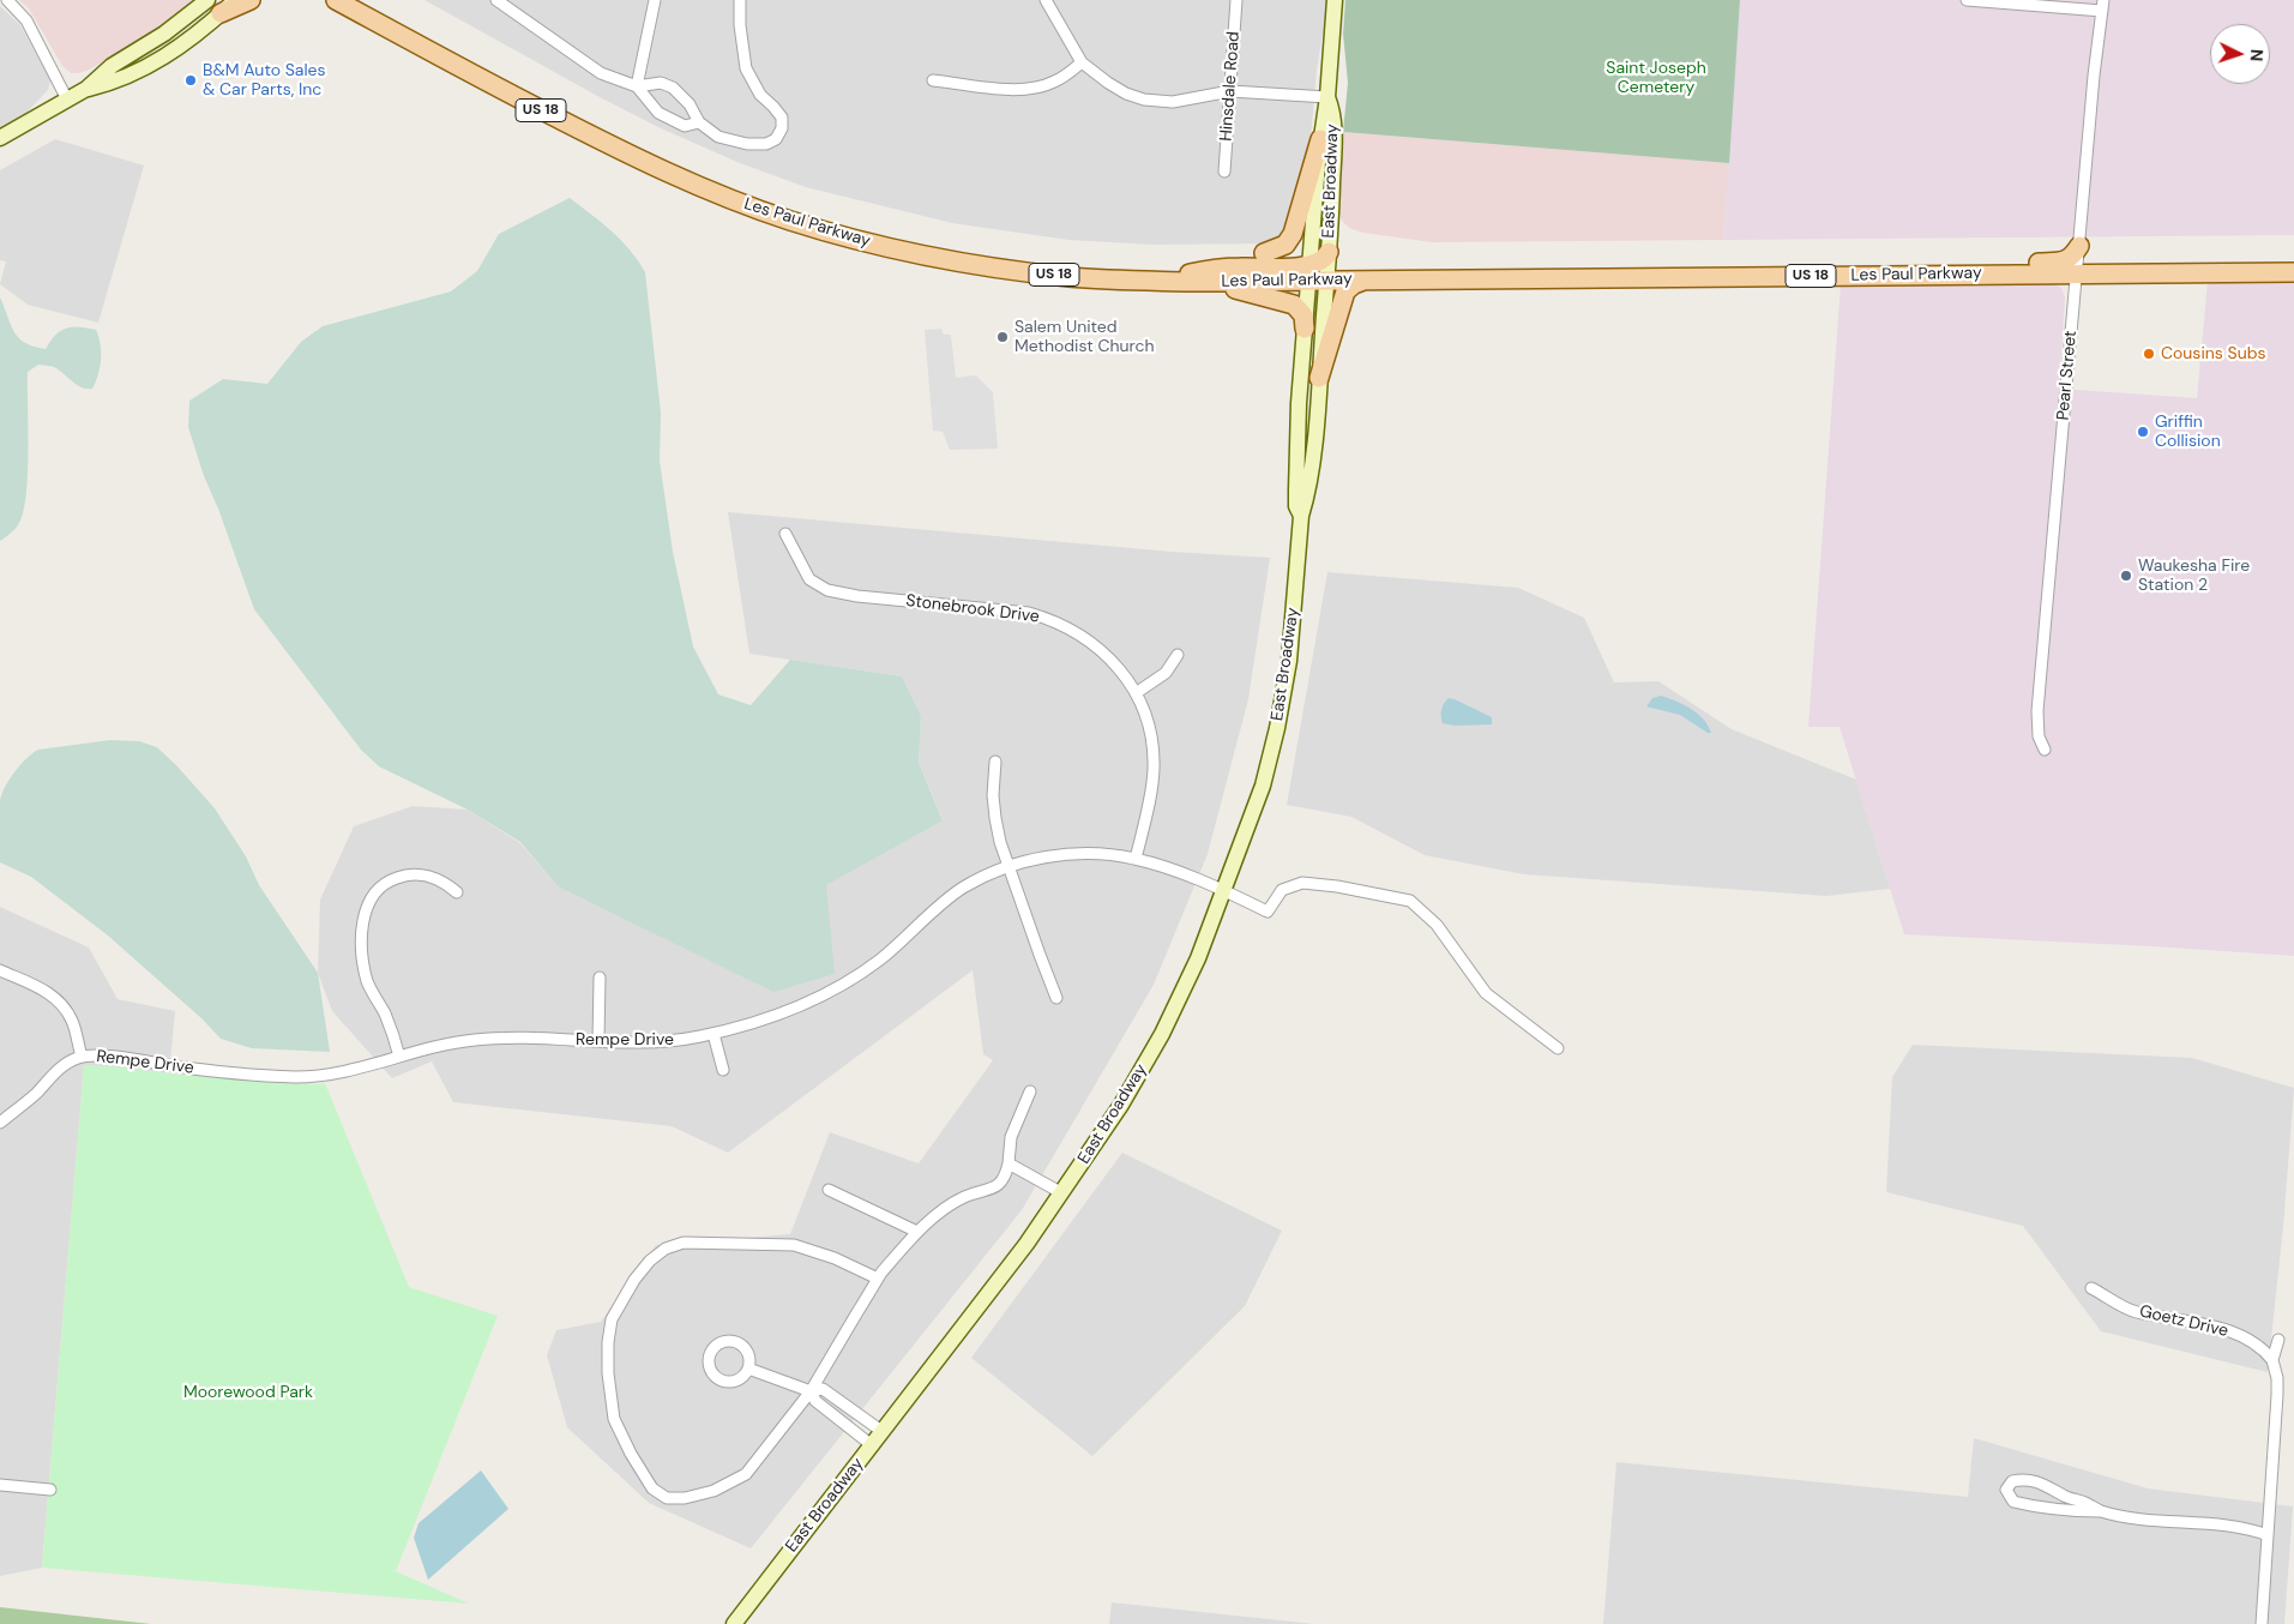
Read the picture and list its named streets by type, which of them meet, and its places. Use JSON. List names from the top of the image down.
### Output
{
  "streets": {
    "main road": ["US 18", "East Broadway", "Les Paul Parkway"],
    "street": [
      "Hinsdale Road",
      "Pearl Street",
      "Stonebrook Drive",
      "Rempe Drive",
      "Goetz Drive"
    ]
  },
  "crossings": [
    ["East Broadway", "Les Paul Parkway"],
    ["East Broadway", "Rempe Drive"],
    ["Les Paul Parkway", "Pearl Street"],
    ["Stonebrook Drive", "Rempe Drive"]
  ],
  "parks": ["Saint Joseph Cemetery", "Moorewood Park"],
  "places": [
    "B&M Auto Sales & Car Parts, Inc",
    "Salem United Methodist Church",
    "Cousins Subs",
    "Griffin Collision",
    "Waukesha Fire Station 2"
  ],
  "north": "right"
}
